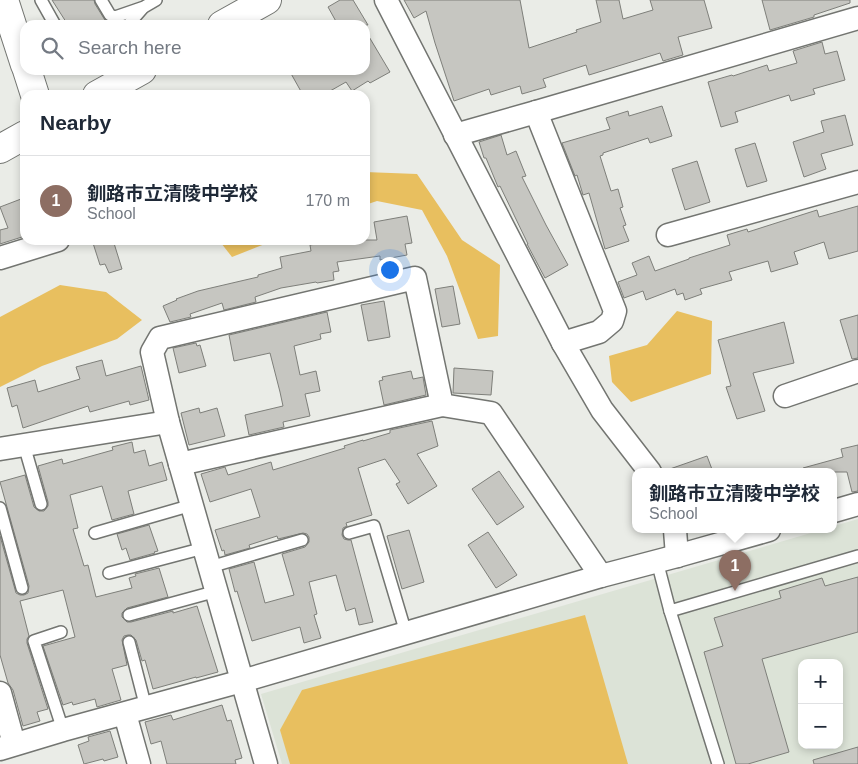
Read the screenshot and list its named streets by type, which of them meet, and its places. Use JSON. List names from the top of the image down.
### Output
{
  "page": {
    "search": "Search here",
    "heading": "Nearby",
    "list": [
      {
        "mark": "1",
        "name": "釧路市立清陵中学校",
        "note": "School",
        "value": "170 m"
      }
    ],
    "popup": ["釧路市立清陵中学校", "School"],
    "pins": "1",
    "map_buttons": ["+", "−"]
  }
}
